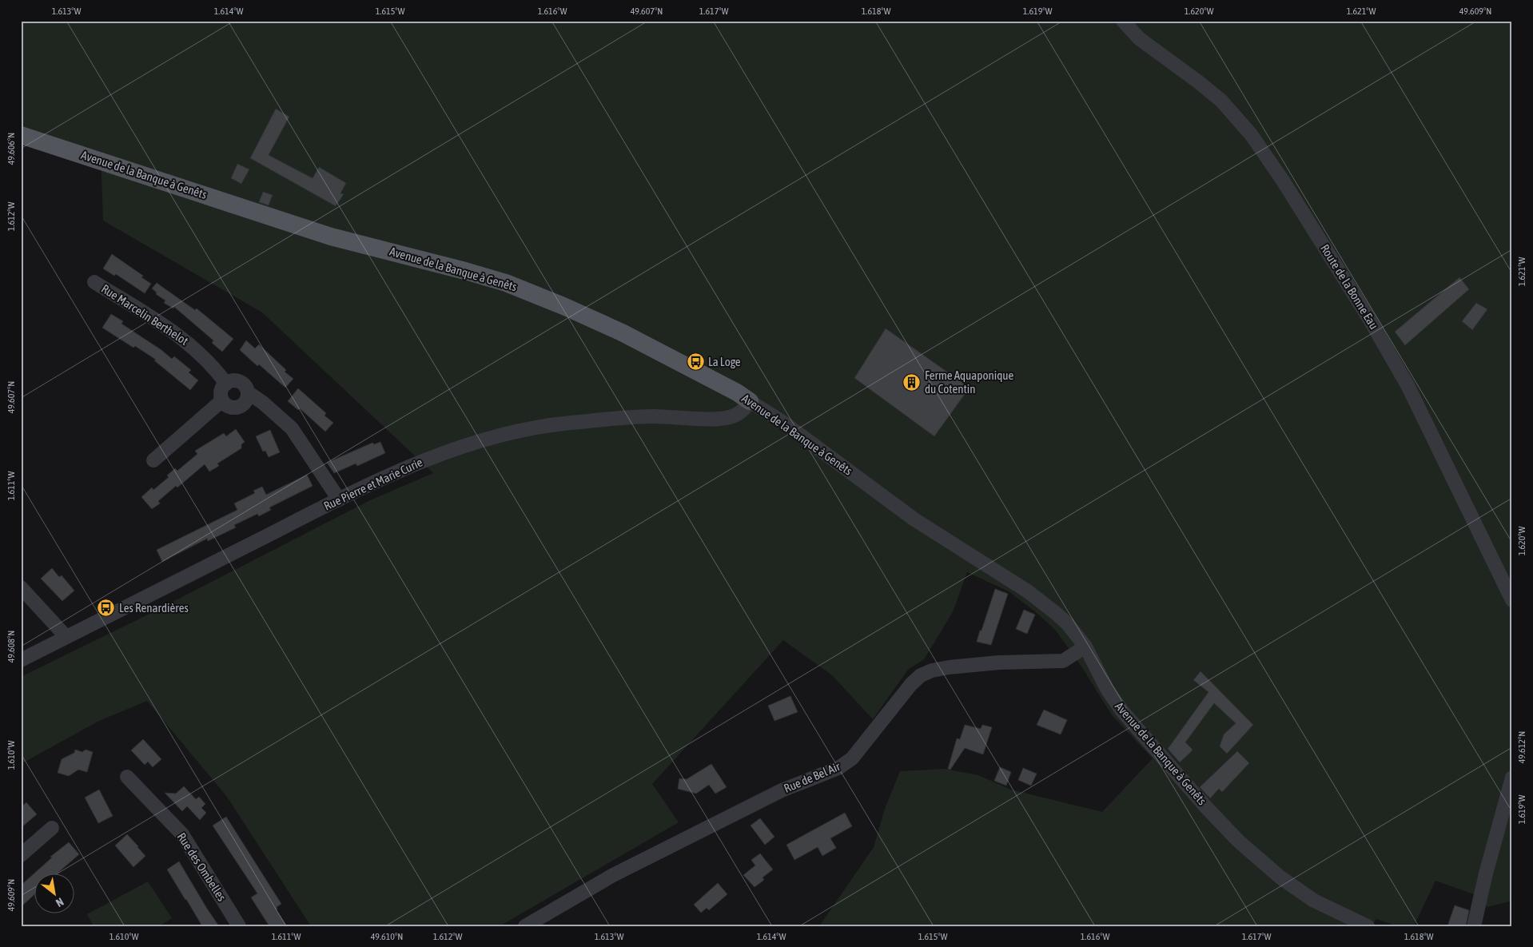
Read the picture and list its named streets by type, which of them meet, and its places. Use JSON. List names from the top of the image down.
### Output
{
  "streets": {
    "main road": ["Avenue de la Banque à Genêts"],
    "street": [
      "Route de la Bonne Eau",
      "Rue Marcelin Berthelot",
      "Rue Pierre et Marie Curie",
      "Rue de Bel Air",
      "Rue des Ombelles"
    ]
  },
  "crossings": [
    ["Avenue de la Banque à Genêts", "Rue Pierre et Marie Curie"],
    ["Avenue de la Banque à Genêts", "Rue de Bel Air"]
  ],
  "places": {
    "bus stop": ["La Loge", "Les Renardières"],
    "building": ["Ferme Aquaponique du Cotentin"]
  },
  "north": "bottom right",
  "coordinates": [
    "1.613°W",
    "1.614°W",
    "1.615°W",
    "1.616°W",
    "49.607°N",
    "1.617°W",
    "1.618°W",
    "1.619°W",
    "1.620°W",
    "1.621°W",
    "49.609°N",
    "49.606°N",
    "1.612°W",
    "1.611°W",
    "49.608°N",
    "49.612°N",
    "1.610°W",
    "49.610°N"
  ]
}
